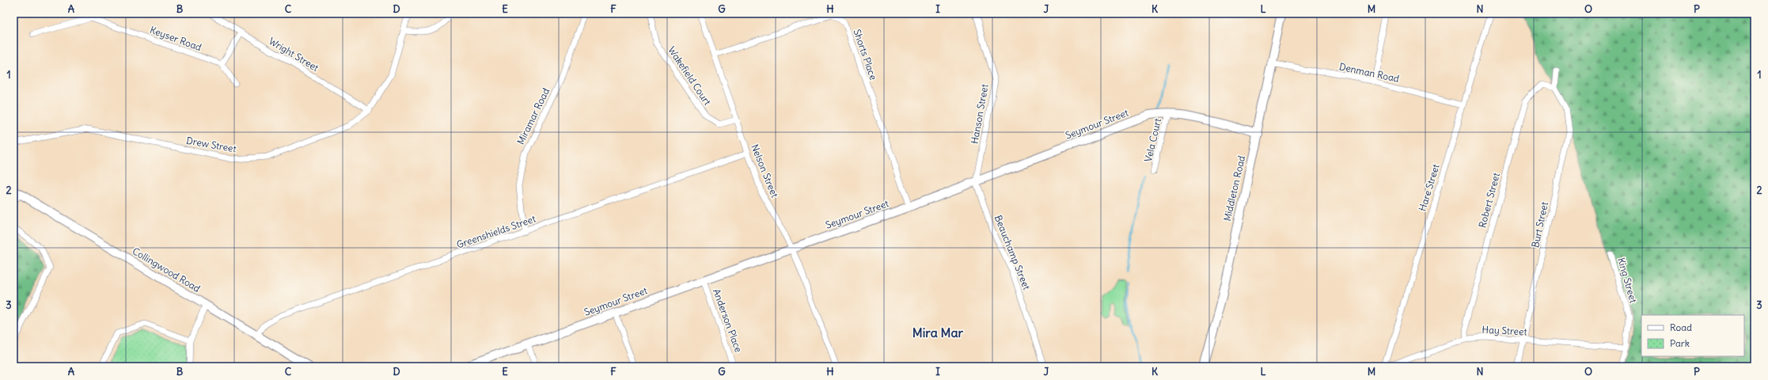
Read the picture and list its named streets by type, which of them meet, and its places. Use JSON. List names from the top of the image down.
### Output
{
  "streets": {
    "street": [
      "Keyser Road",
      "Wright Street",
      "Shorts Place",
      "Denman Road",
      "Wakefield Court",
      "Hanson Street",
      "Miramar Road",
      "Seymour Street",
      "Vela Court",
      "Drew Street",
      "Nelson Street",
      "Hare Street",
      "Middleton Road",
      "Robert Street",
      "Burt Street",
      "Greenshields Street",
      "Beauchamp Street",
      "Collingwood Road",
      "King Street",
      "Anderson Place",
      "Hay Street"
    ]
  },
  "crossings": [
    ["Wright Street", "Drew Street"],
    ["Shorts Place", "Seymour Street"],
    ["Shorts Place", "Nelson Street"],
    ["Denman Road", "Hare Street"],
    ["Denman Road", "Middleton Road"],
    ["Wakefield Court", "Nelson Street"],
    ["Hanson Street", "Seymour Street"],
    ["Hanson Street", "Beauchamp Street"],
    ["Miramar Road", "Greenshields Street"],
    ["Seymour Street", "Vela Court"],
    ["Seymour Street", "Nelson Street"],
    ["Seymour Street", "Middleton Road"],
    ["Seymour Street", "Beauchamp Street"],
    ["Seymour Street", "Anderson Place"],
    ["Nelson Street", "Greenshields Street"],
    ["Robert Street", "Burt Street"],
    ["Robert Street", "Hay Street"],
    ["Burt Street", "Hay Street"],
    ["Greenshields Street", "Collingwood Road"],
    ["King Street", "Hay Street"]
  ],
  "districts": ["Mira Mar"],
  "legend": ["Road", "Park"],
  "grid": {
    "columns": [
      "A",
      "B",
      "C",
      "D",
      "E",
      "F",
      "G",
      "H",
      "I",
      "J",
      "K",
      "L",
      "M",
      "N",
      "O",
      "P"
    ],
    "rows": ["1", "2", "3"]
  }
}
